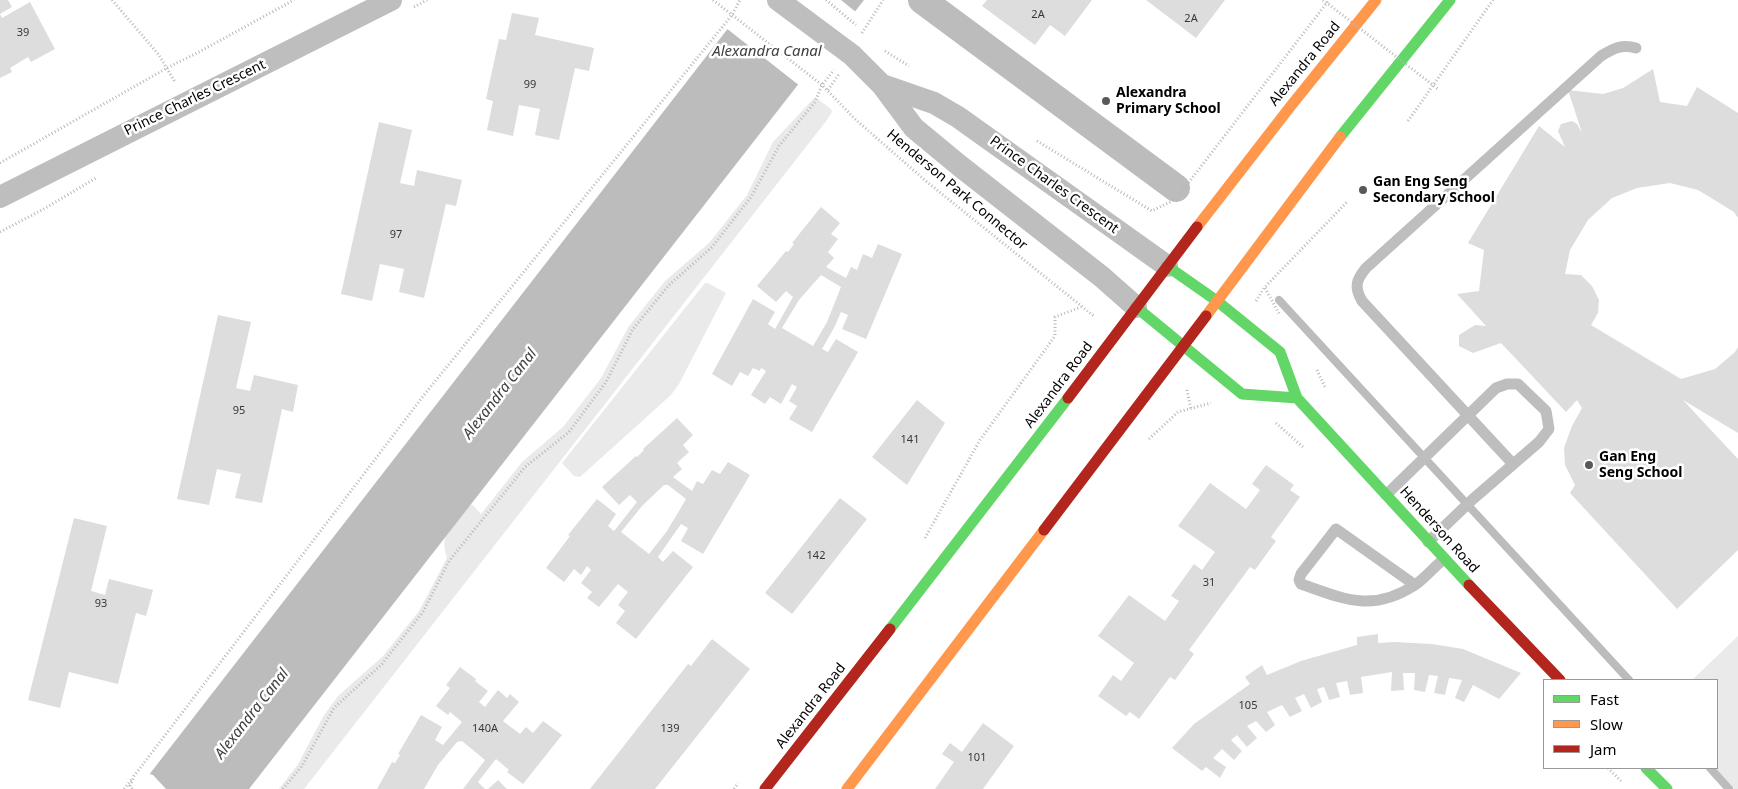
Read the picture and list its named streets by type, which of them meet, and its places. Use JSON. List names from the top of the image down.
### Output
{
  "streets": {
    "main road": ["Alexandra Road", "Prince Charles Crescent", "Henderson Road"],
    "path": ["Henderson Park Connector"]
  },
  "crossings": [
    ["Alexandra Road", "Prince Charles Crescent"],
    ["Prince Charles Crescent", "Henderson Road"]
  ],
  "water": ["Alexandra Canal"],
  "places": ["Alexandra Primary School", "Gan Eng Seng Secondary School", "Gan Eng Seng School"],
  "house_numbers": [
    "2A",
    "2A",
    "39",
    "99",
    "97",
    "95",
    "141",
    "142",
    "31",
    "93",
    "105",
    "140A",
    "139",
    "101"
  ],
  "legend": ["Fast", "Slow", "Jam"]
}
